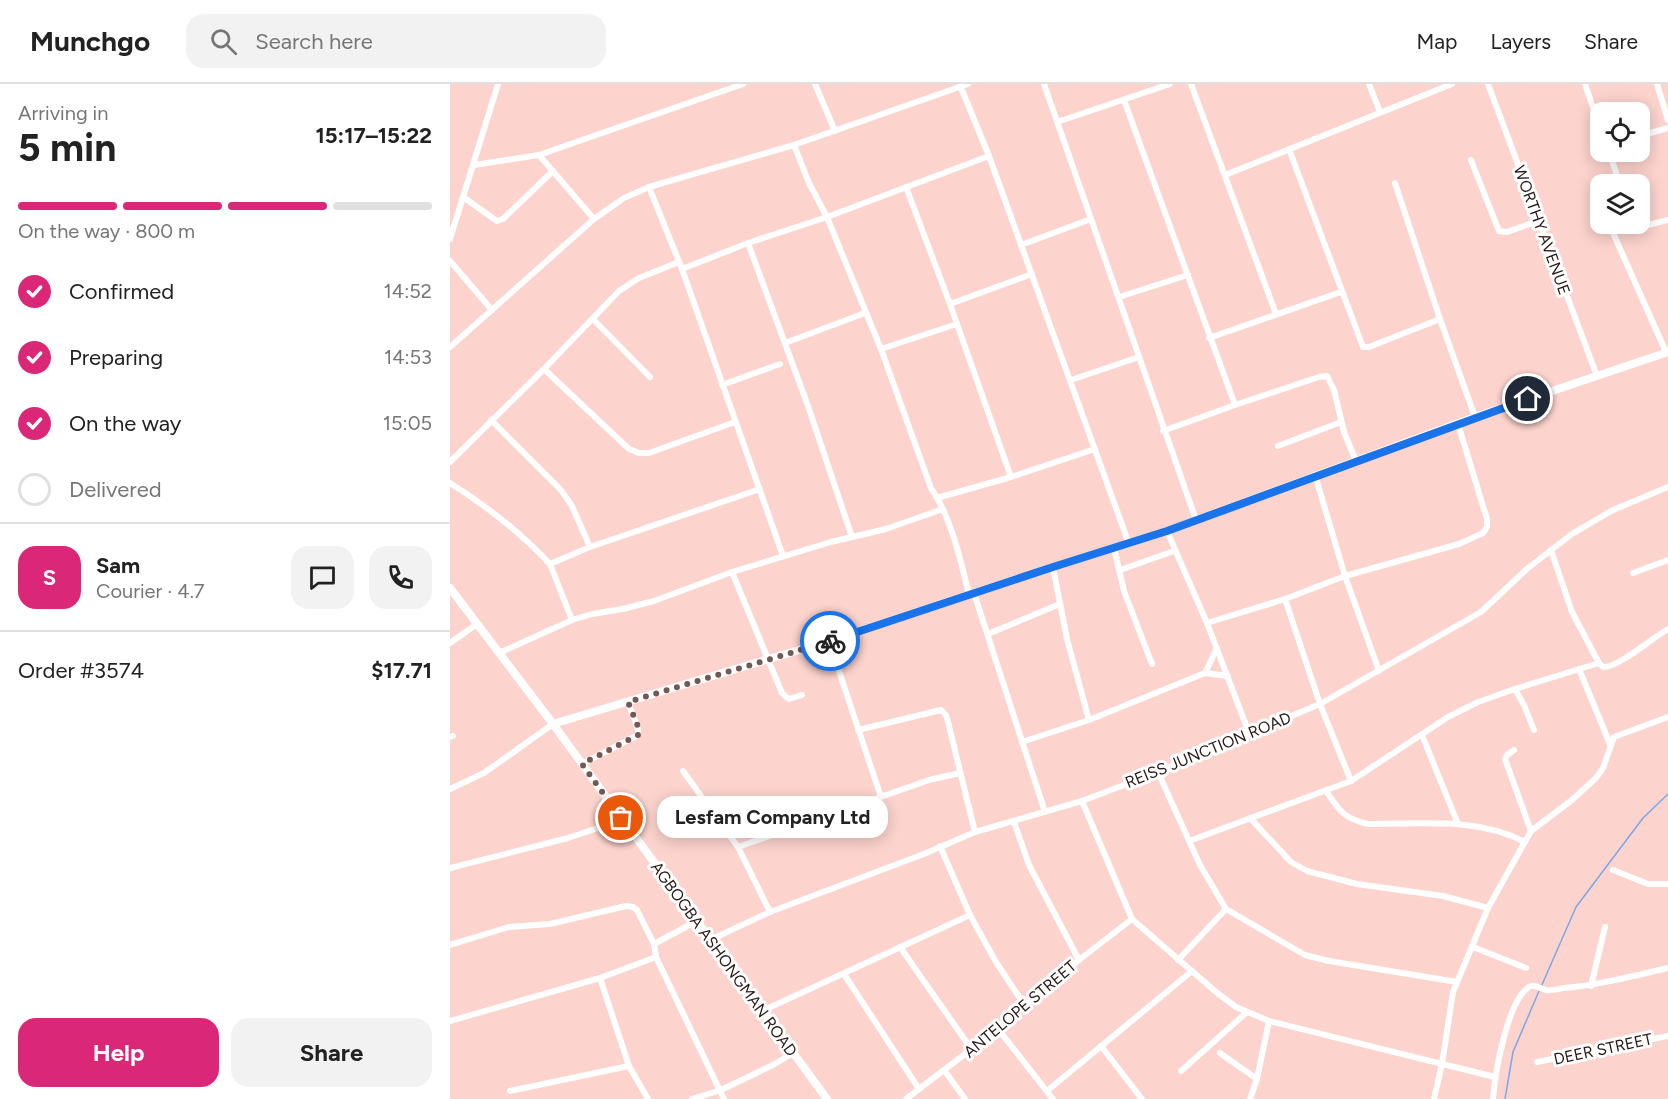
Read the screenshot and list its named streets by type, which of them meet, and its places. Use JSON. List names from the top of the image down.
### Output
{
  "streets": {
    "street": [
      "WORTHY AVENUE",
      "REISS JUNCTION ROAD",
      "AGBOGBA ASHONGMAN ROAD",
      "ANTELOPE STREET",
      "DEER STREET"
    ]
  },
  "crossings": [
    ["REISS JUNCTION ROAD", "AGBOGBA ASHONGMAN ROAD"]
  ],
  "places": ["Lesfam Company Ltd"],
  "page": {
    "header": "Munchgo",
    "search": "Search here",
    "nav": ["Map", "Layers", "Share"],
    "heading": ["5 min", "Arriving in", "15:17–15:22"],
    "panel": [
      "Sam",
      "Courier · 4.7",
      "Order #3574",
      "$17.71"
    ],
    "bar": "On the way · 800 m",
    "list": [
      ["Confirmed", "14:52"],
      ["Preparing", "14:53"],
      ["On the way", "15:05"],
      "Delivered"
    ],
    "round": "S",
    "bubble": "Lesfam Company Ltd",
    "buttons": ["Help", "Share"]
  }
}
